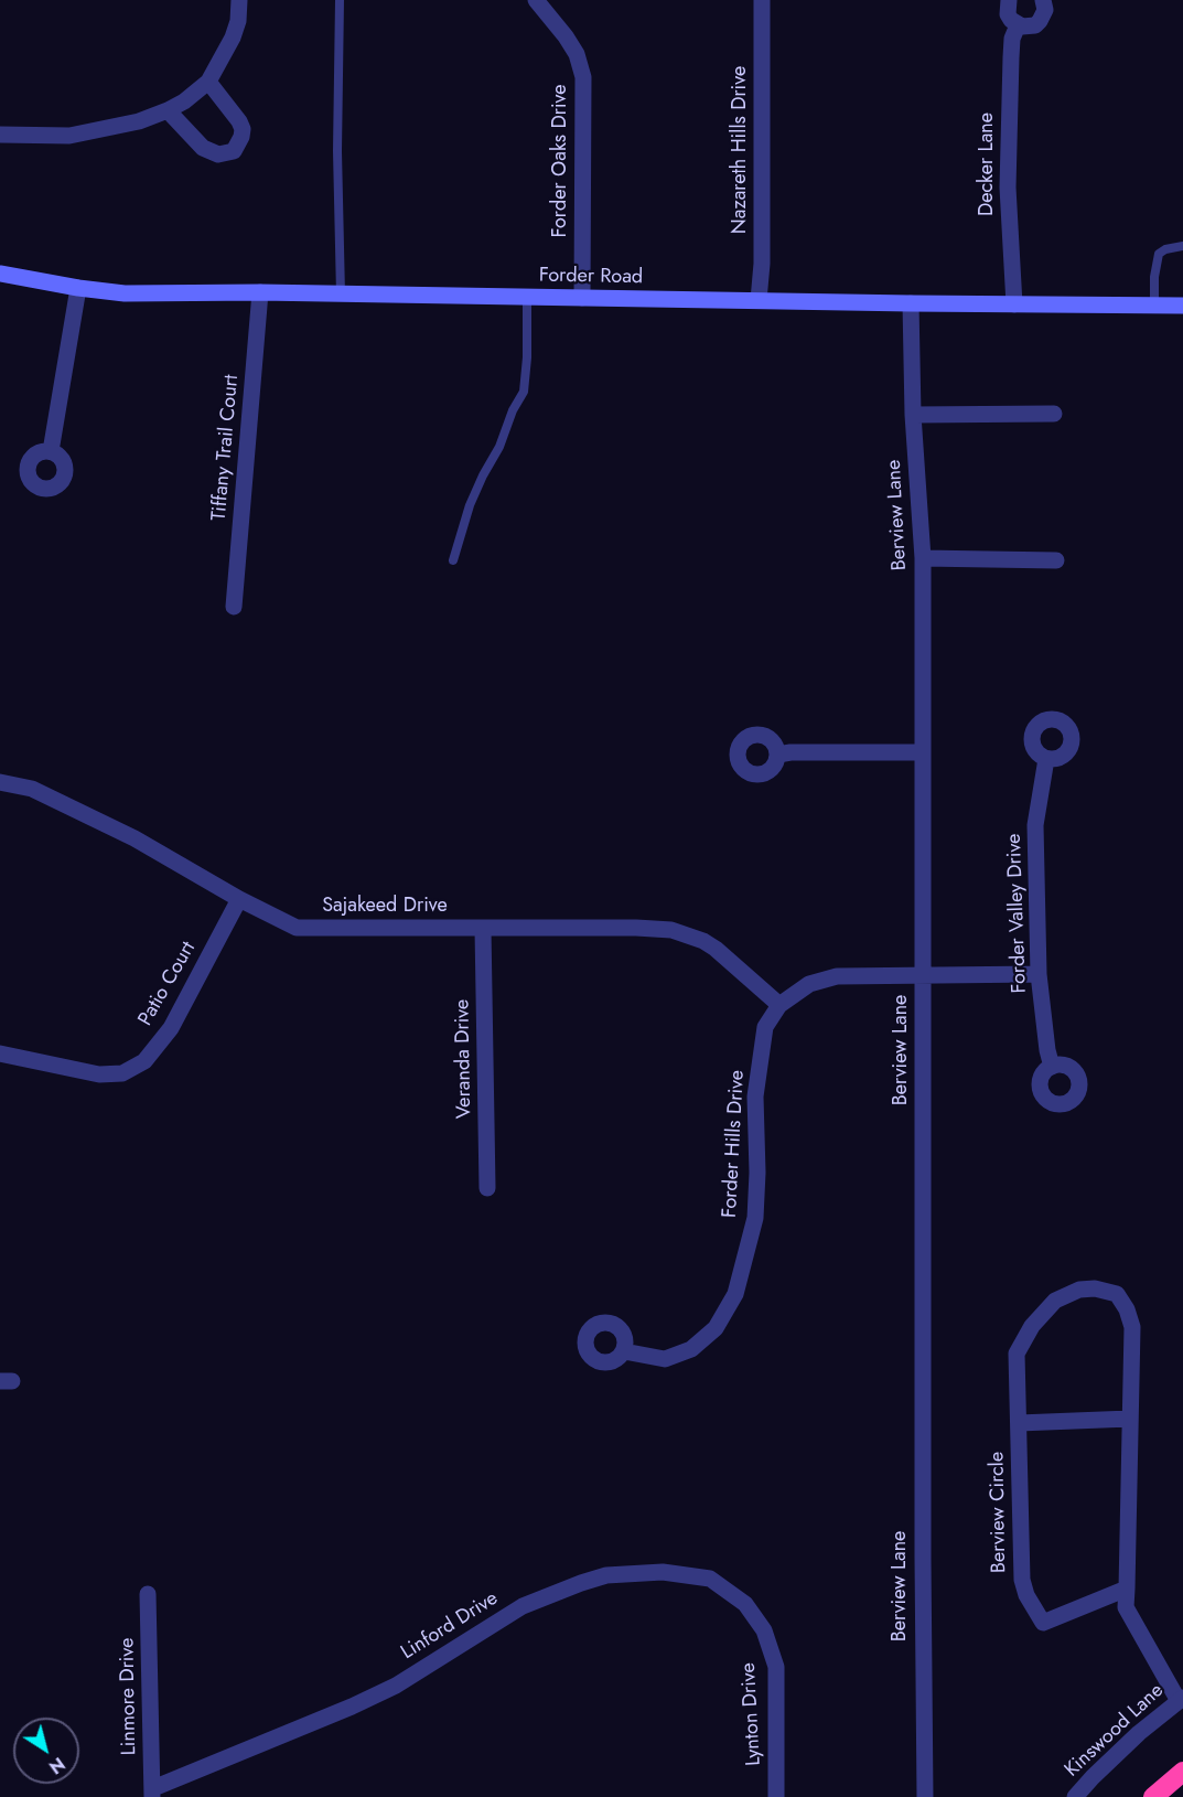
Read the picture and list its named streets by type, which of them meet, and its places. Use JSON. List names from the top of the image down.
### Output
{
  "streets": {
    "main road": ["Forder Road"],
    "street": [
      "Nazareth Hills Drive",
      "Forder Oaks Drive",
      "Decker Lane",
      "Tiffany Trail Court",
      "Berview Lane",
      "Sajakeed Drive",
      "Forder Valley Drive",
      "Patio Court",
      "Veranda Drive",
      "Forder Hills Drive",
      "Berview Circle",
      "Linford Drive",
      "Linmore Drive",
      "Lynton Drive",
      "Kinswood Lane"
    ]
  },
  "crossings": [
    ["Nazareth Hills Drive", "Forder Road"],
    ["Forder Oaks Drive", "Forder Road"],
    ["Decker Lane", "Forder Road"],
    ["Forder Road", "Tiffany Trail Court"],
    ["Forder Road", "Berview Lane"],
    ["Berview Lane", "Forder Hills Drive"],
    ["Sajakeed Drive", "Patio Court"],
    ["Sajakeed Drive", "Veranda Drive"],
    ["Sajakeed Drive", "Forder Hills Drive"],
    ["Forder Valley Drive", "Forder Hills Drive"],
    ["Berview Circle", "Kinswood Lane"],
    ["Linford Drive", "Linmore Drive"],
    ["Linford Drive", "Lynton Drive"]
  ],
  "north": "bottom right"
}
